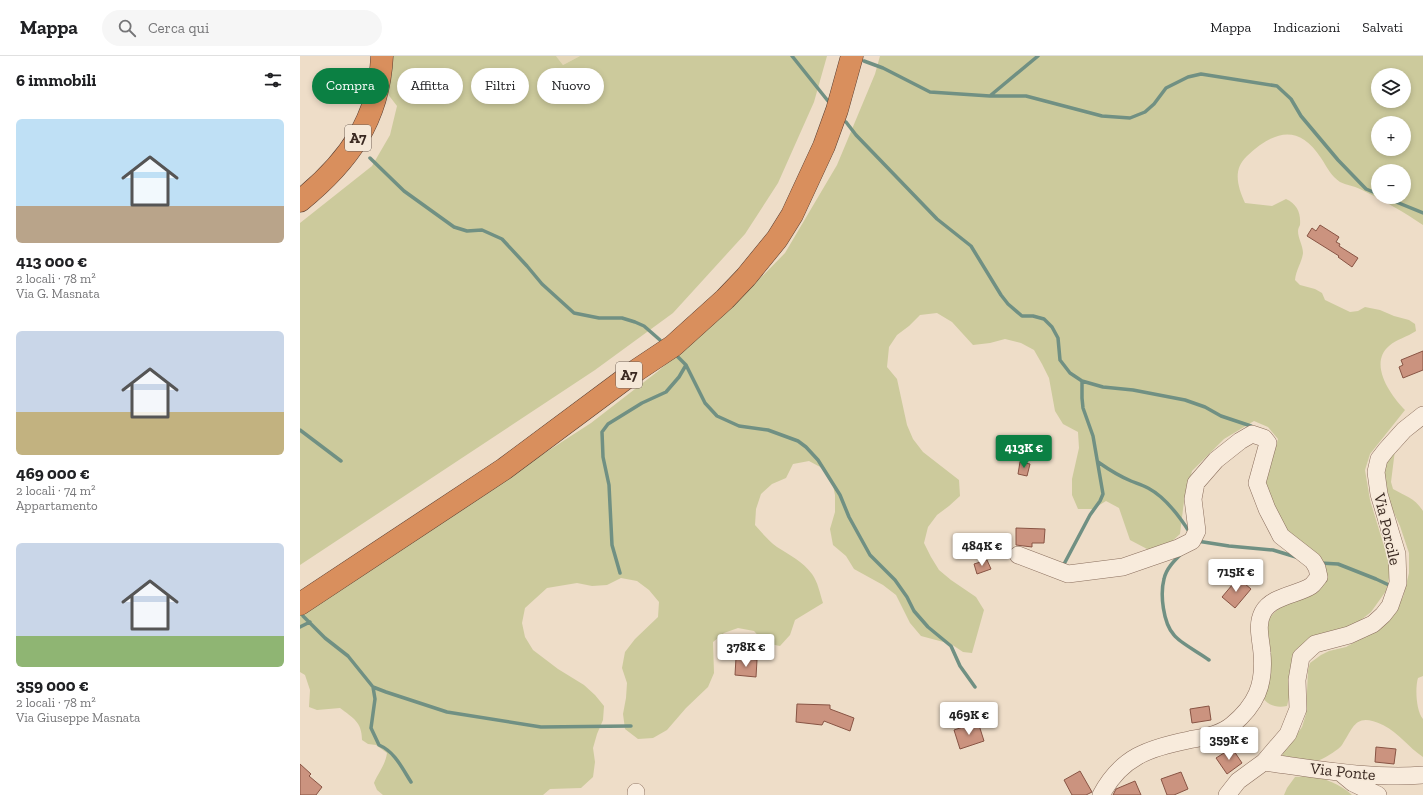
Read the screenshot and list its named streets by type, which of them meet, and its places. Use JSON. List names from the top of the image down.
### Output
{
  "streets": {
    "highway": ["A7"],
    "street": ["Via Porcile", "Via Ponte"]
  },
  "crossings": [
    ["Via Porcile", "Via Ponte"]
  ],
  "page": {
    "header": "Mappa",
    "search": "Cerca qui",
    "nav": ["Mappa", "Indicazioni", "Salvati"],
    "heading": "6 immobili",
    "map_buttons": ["+", "−"],
    "chip": [
      "Compra",
      "Affitta",
      "Filtri",
      "Nuovo"
    ],
    "list": [
      {
        "name": "413 000 €",
        "note": "2 locali · 78 m² · Via G. Masnata"
      },
      {
        "name": "469 000 €",
        "note": "2 locali · 74 m² · Appartamento"
      },
      {
        "name": "359 000 €",
        "note": "2 locali · 78 m² · Via Giuseppe Masnata"
      }
    ],
    "price": [
      "413K €",
      "484K €",
      "715K €",
      "378K €",
      "469K €",
      "359K €"
    ]
  }
}
